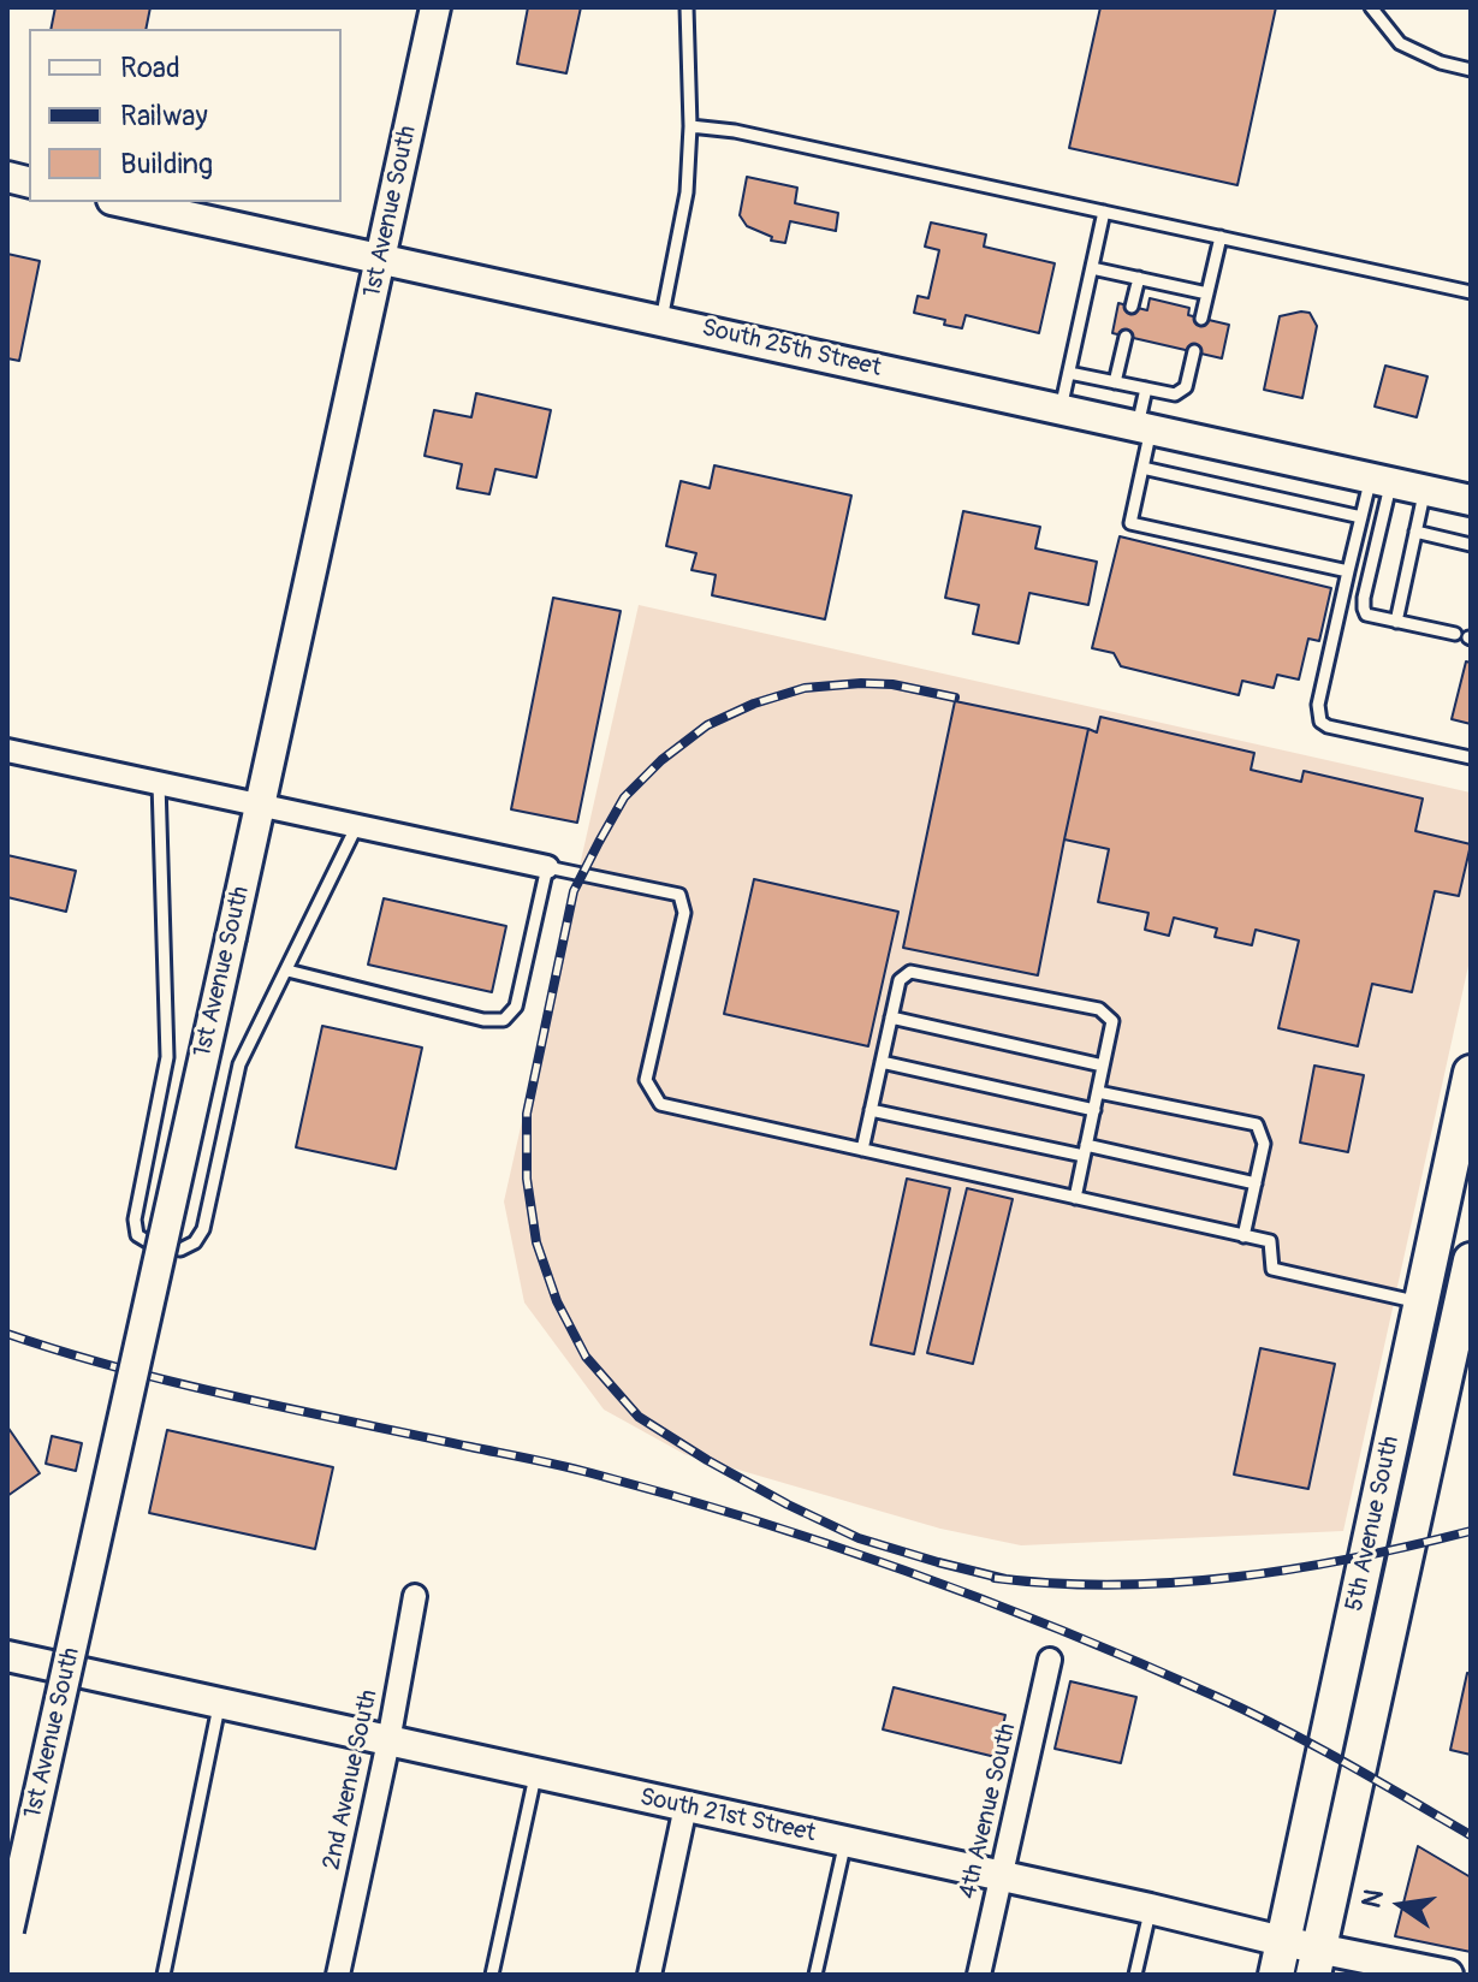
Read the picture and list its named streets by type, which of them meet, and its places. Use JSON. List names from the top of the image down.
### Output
{
  "streets": {
    "main road": [
      "1st Avenue South",
      "South 25th Street",
      "5th Avenue South",
      "South 21st Street"
    ],
    "street": ["2nd Avenue South", "4th Avenue South"]
  },
  "crossings": [
    ["1st Avenue South", "South 25th Street"],
    ["5th Avenue South", "South 21st Street"],
    ["2nd Avenue South", "South 21st Street"],
    ["4th Avenue South", "South 21st Street"]
  ],
  "legend": ["Road", "Railway", "Building"],
  "north": "left"
}
